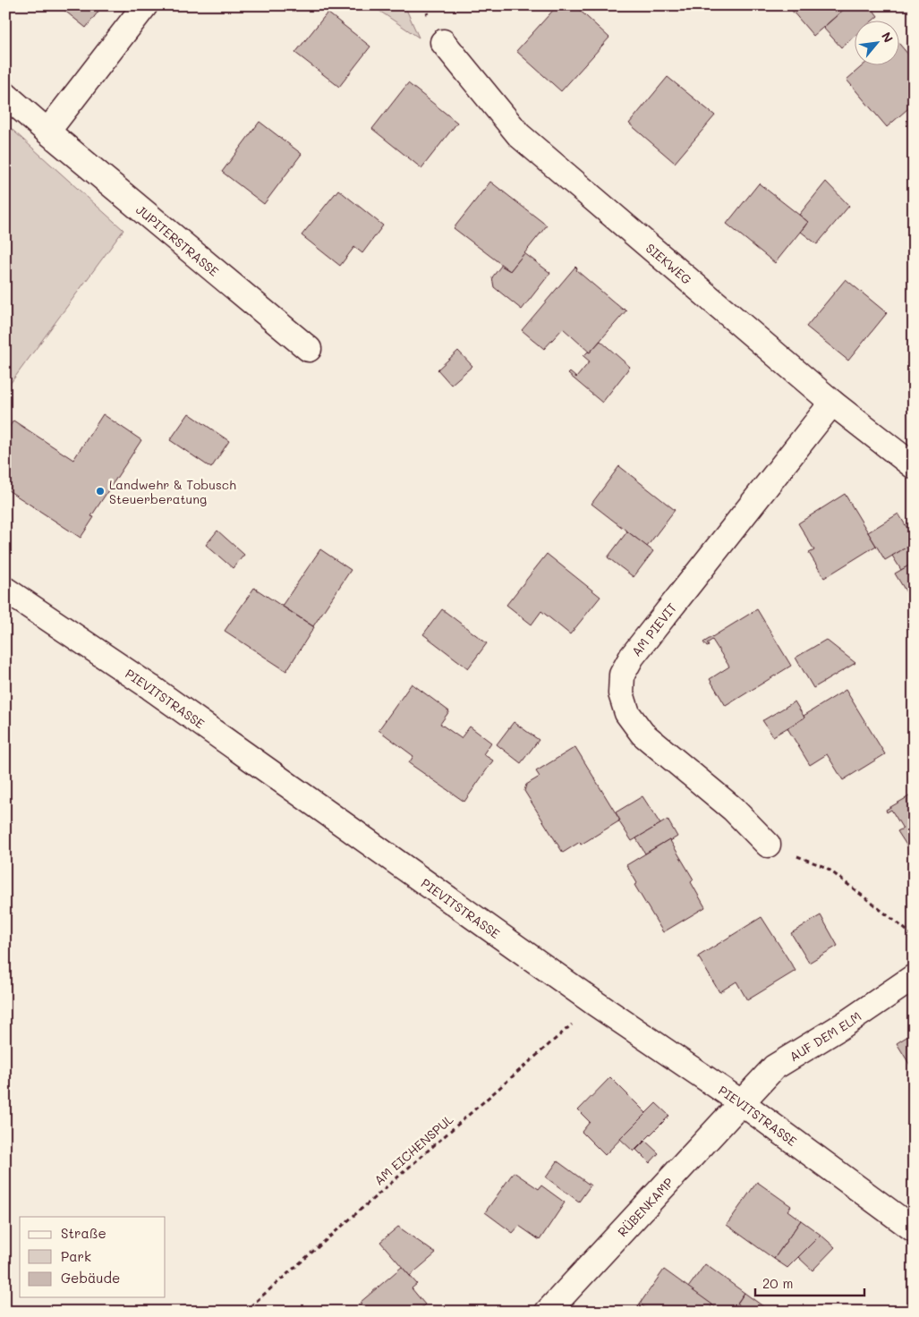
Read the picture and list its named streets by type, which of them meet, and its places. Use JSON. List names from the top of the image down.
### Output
{
  "streets": {
    "street": [
      "JUPITERSTRASSE",
      "SIEKWEG",
      "AM PIEVIT",
      "PIEVITSTRASSE",
      "AUF DEM ELM",
      "RÜBENKAMP"
    ],
    "path": ["AM EICHENSPUL"]
  },
  "crossings": [
    ["SIEKWEG", "AM PIEVIT"],
    ["PIEVITSTRASSE", "AUF DEM ELM"],
    ["PIEVITSTRASSE", "AM EICHENSPUL"],
    ["PIEVITSTRASSE", "RÜBENKAMP"],
    ["AUF DEM ELM", "RÜBENKAMP"]
  ],
  "places": ["Landwehr & Tobusch Steuerberatung"],
  "legend": ["Straße", "Park", "Gebäude"],
  "scale_bar": "20 m",
  "north": "top right"
}
